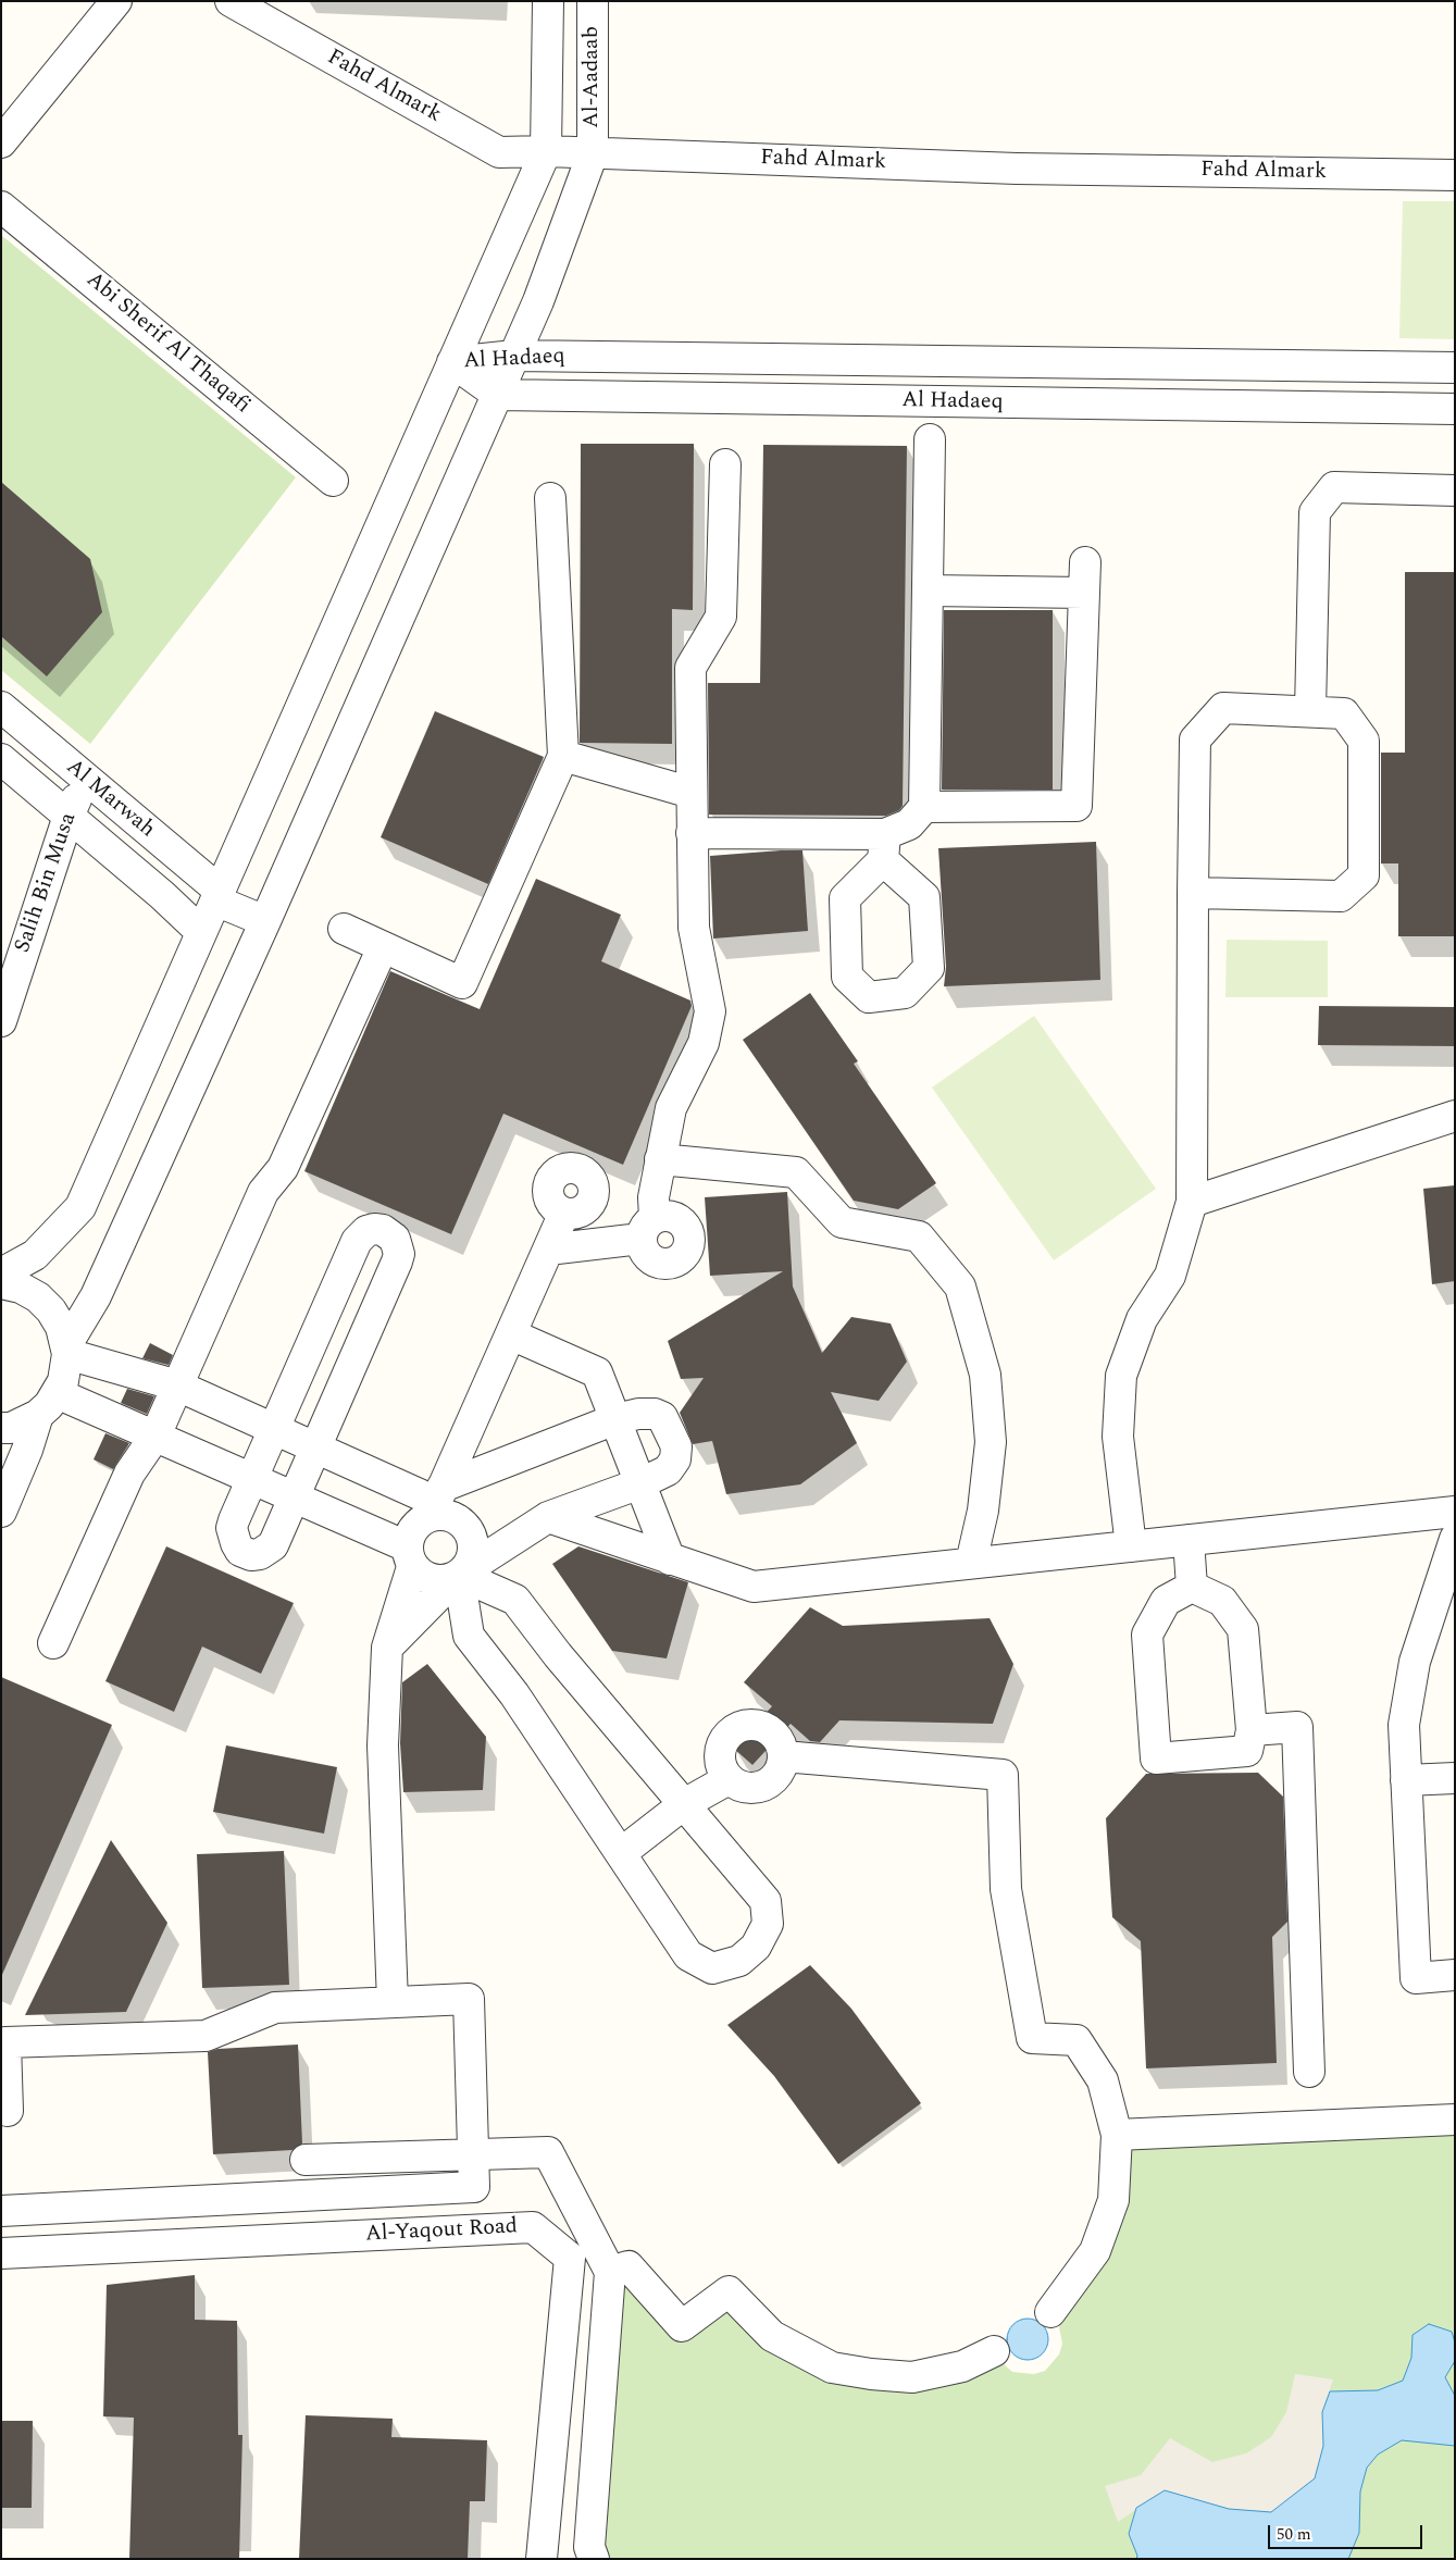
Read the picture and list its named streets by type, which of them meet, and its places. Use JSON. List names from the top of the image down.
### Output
{
  "streets": {
    "street": [
      "Al-Aadaab",
      "Fahd Almark",
      "Abi Sherif Al Thaqafi",
      "Al Hadaeq",
      "Al Marwah",
      "Salih Bin Musa",
      "Al-Yaqout Road"
    ]
  },
  "crossings": [
    ["Al-Aadaab", "Fahd Almark"],
    ["Al Marwah", "Salih Bin Musa"]
  ],
  "scale_bar": "50 m"
}
